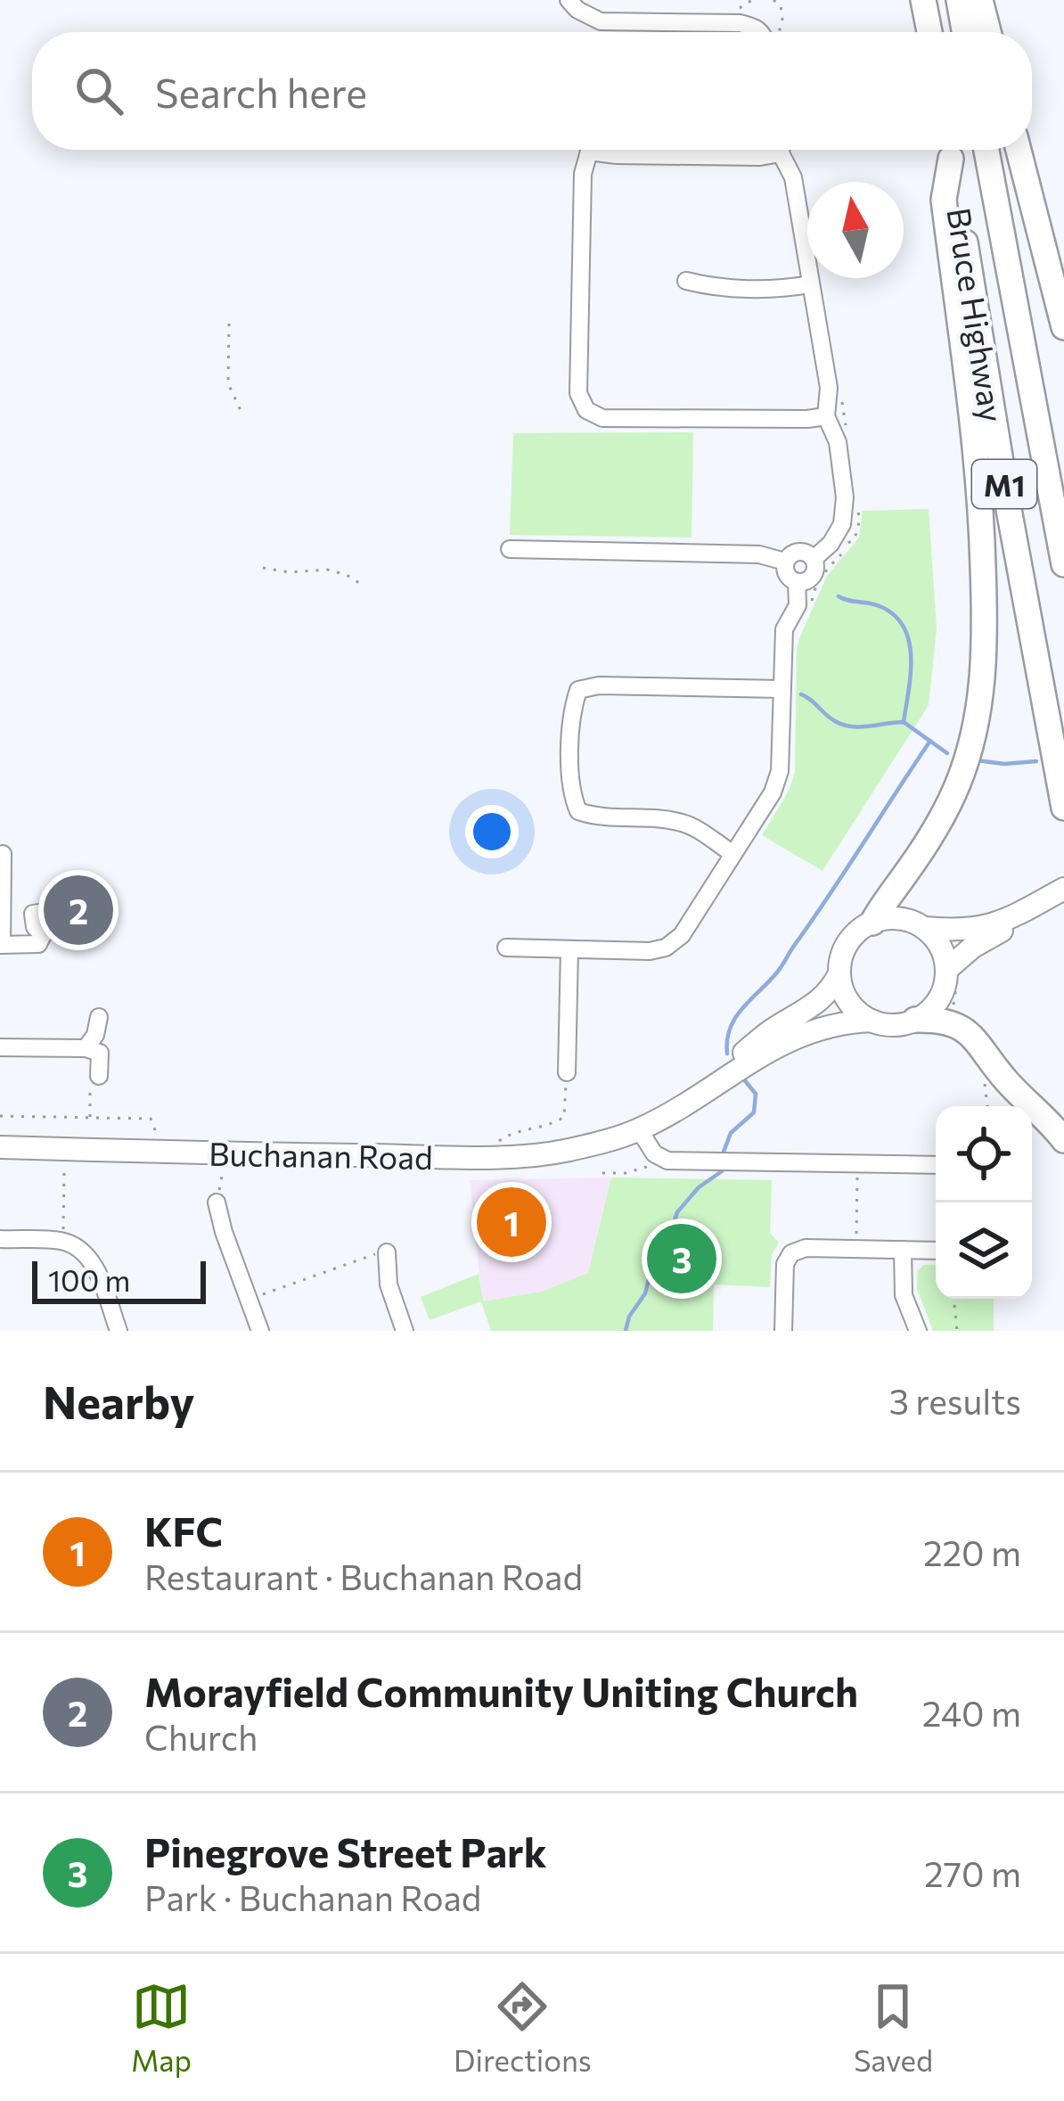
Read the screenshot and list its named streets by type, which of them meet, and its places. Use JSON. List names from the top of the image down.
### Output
{
  "streets": {
    "highway": ["Bruce Highway", "M1"],
    "main road": ["Buchanan Road"]
  },
  "scale_bar": "100 m",
  "north": "top",
  "page": {
    "search": "Search here",
    "pins": ["2", "1", "3"],
    "scale": "100 m",
    "heading": ["Nearby", "3 results"],
    "list": [
      {
        "mark": "1",
        "name": "KFC",
        "note": "Restaurant · Buchanan Road",
        "value": "220 m"
      },
      {
        "mark": "2",
        "name": "Morayfield Community Uniting Church",
        "note": "Church",
        "value": "240 m"
      },
      {
        "mark": "3",
        "name": "Pinegrove Street Park",
        "note": "Park · Buchanan Road",
        "value": "270 m"
      }
    ],
    "nav": ["Map", "Directions", "Saved"]
  }
}
